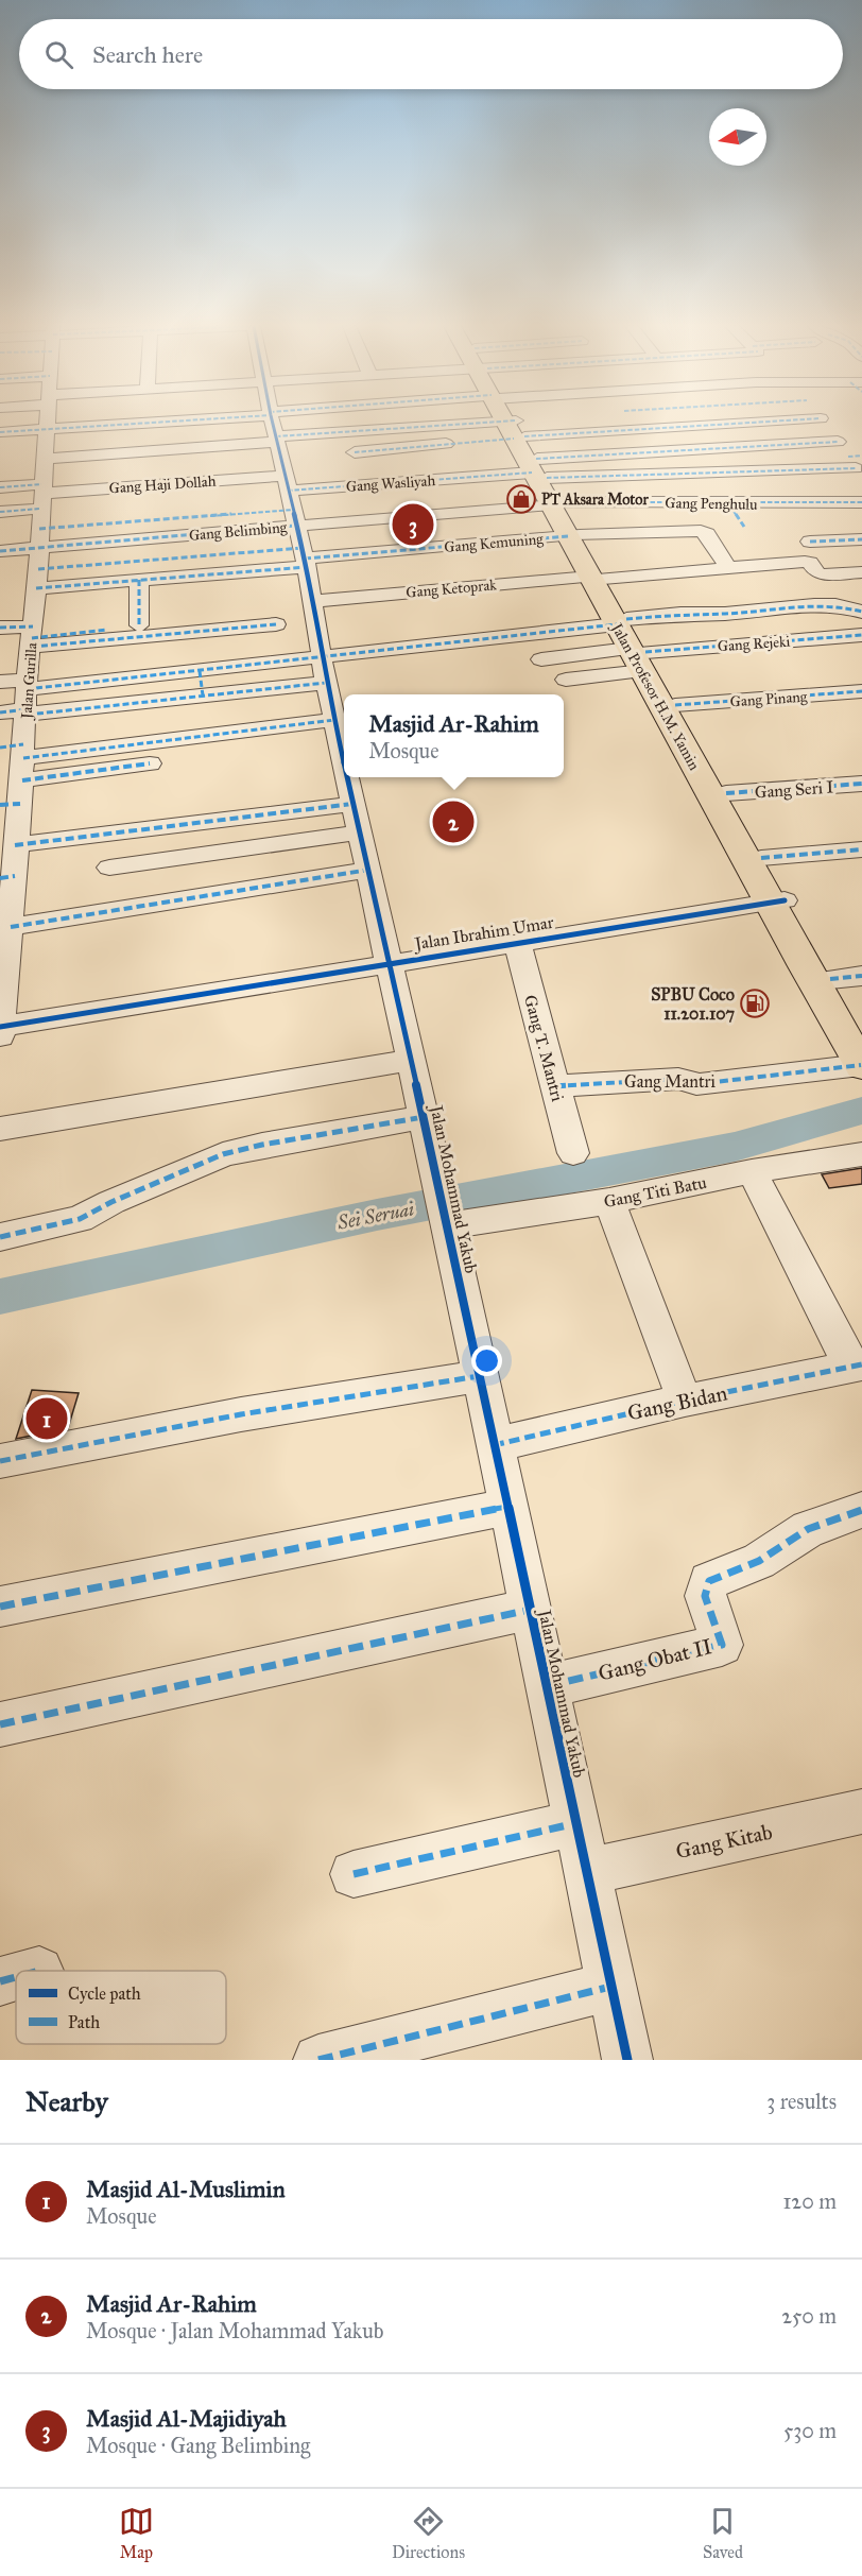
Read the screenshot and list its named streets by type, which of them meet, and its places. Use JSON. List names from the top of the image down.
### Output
{
  "streets": {
    "main road": ["Jalan Profesor H.M. Yamin"],
    "street": [
      "Gang Wasliyah",
      "Gang Haji Dollah",
      "Gang Penghulu",
      "Gang Belimbing",
      "Gang Kemuning",
      "Gang Ketoprak",
      "Gang Rejeki",
      "Jalan Gurilla",
      "Gang Pinang",
      "Gang Seri I",
      "Jalan Ibrahim Umar",
      "Gang T. Mantri",
      "Gang Mantri",
      "Jalan Mohammad Yakub",
      "Gang Titi Batu",
      "Gang Bidan",
      "Gang Obat II",
      "Gang Kitab"
    ]
  },
  "crossings": [
    ["Gang Wasliyah", "Gang Haji Dollah"],
    ["Gang Wasliyah", "Gang Belimbing"],
    ["Gang Wasliyah", "Jalan Profesor H.M. Yamin"],
    ["Gang Wasliyah", "Jalan Mohammad Yakub"],
    ["Gang Haji Dollah", "Gang Belimbing"],
    ["Gang Haji Dollah", "Jalan Gurilla"],
    ["Gang Haji Dollah", "Jalan Mohammad Yakub"],
    ["Gang Penghulu", "Gang Belimbing"],
    ["Gang Penghulu", "Jalan Profesor H.M. Yamin"],
    ["Gang Belimbing", "Jalan Gurilla"],
    ["Gang Belimbing", "Jalan Profesor H.M. Yamin"],
    ["Gang Belimbing", "Jalan Mohammad Yakub"],
    ["Gang Kemuning", "Gang Ketoprak"],
    ["Gang Kemuning", "Jalan Profesor H.M. Yamin"],
    ["Gang Kemuning", "Jalan Mohammad Yakub"],
    ["Gang Ketoprak", "Jalan Profesor H.M. Yamin"],
    ["Gang Ketoprak", "Jalan Mohammad Yakub"],
    ["Gang Rejeki", "Jalan Profesor H.M. Yamin"],
    ["Jalan Gurilla", "Jalan Ibrahim Umar"],
    ["Jalan Profesor H.M. Yamin", "Gang Pinang"],
    ["Jalan Profesor H.M. Yamin", "Gang Seri I"],
    ["Jalan Profesor H.M. Yamin", "Jalan Ibrahim Umar"],
    ["Jalan Profesor H.M. Yamin", "Gang Mantri"],
    ["Jalan Ibrahim Umar", "Gang T. Mantri"],
    ["Jalan Ibrahim Umar", "Jalan Mohammad Yakub"],
    ["Gang T. Mantri", "Gang Mantri"],
    ["Jalan Mohammad Yakub", "Gang Titi Batu"],
    ["Jalan Mohammad Yakub", "Gang Bidan"],
    ["Jalan Mohammad Yakub", "Gang Obat II"],
    ["Jalan Mohammad Yakub", "Gang Kitab"]
  ],
  "water": ["Sei Seruai"],
  "places": {
    "shop": ["PT Aksara Motor"],
    "fuel station": ["SPBU Coco 11.201.107"]
  },
  "legend": ["Cycle path", "Path"],
  "north": "left",
  "page": {
    "search": "Search here",
    "pins": ["3", "2", "1"],
    "popup": ["Masjid Ar-Rahim", "Mosque"],
    "heading": ["Nearby", "3 results"],
    "list": [
      {
        "mark": "1",
        "name": "Masjid Al-Muslimin",
        "note": "Mosque",
        "value": "120 m"
      },
      {
        "mark": "2",
        "name": "Masjid Ar-Rahim",
        "note": "Mosque · Jalan Mohammad Yakub",
        "value": "250 m"
      },
      {
        "mark": "3",
        "name": "Masjid Al-Majidiyah",
        "note": "Mosque · Gang Belimbing",
        "value": "530 m"
      }
    ],
    "nav": ["Map", "Directions", "Saved"]
  }
}
